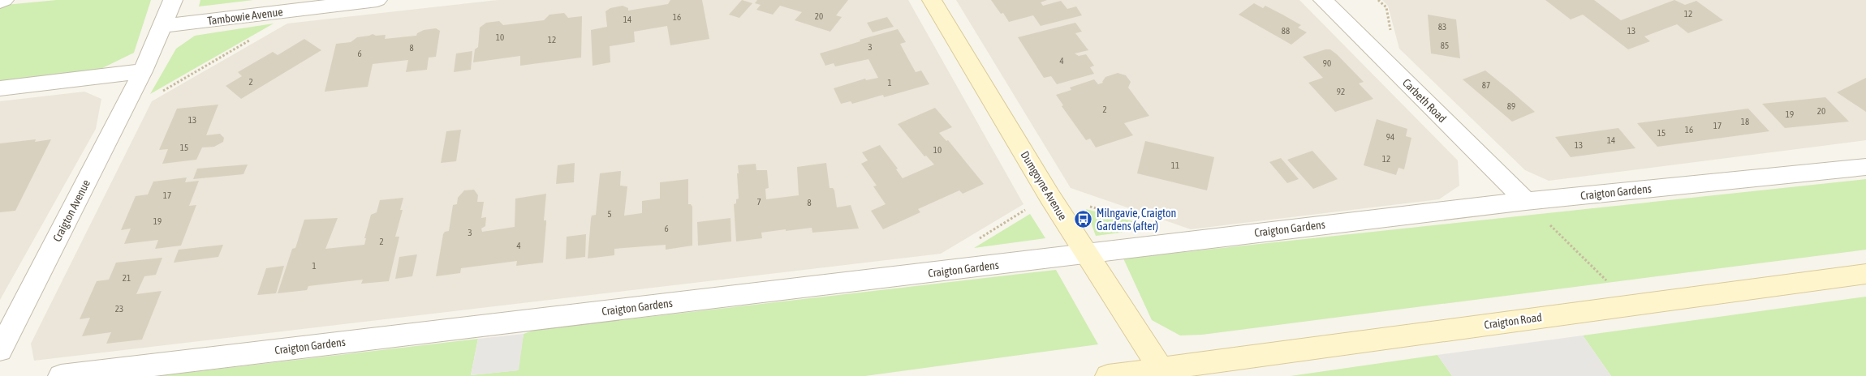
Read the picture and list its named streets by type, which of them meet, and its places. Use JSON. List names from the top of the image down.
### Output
{
  "streets": {
    "street": [
      "Tambowie Avenue",
      "Carbeth Road",
      "Dumgoyne Avenue",
      "Craigton Gardens",
      "Craigton Avenue",
      "Craigton Road"
    ]
  },
  "crossings": [
    ["Tambowie Avenue", "Craigton Avenue"],
    ["Carbeth Road", "Craigton Gardens"],
    ["Dumgoyne Avenue", "Craigton Gardens"],
    ["Dumgoyne Avenue", "Craigton Road"]
  ],
  "places": {
    "bus stop": ["Milngavie, Craigton Gardens (after)"]
  },
  "house_numbers": [
    "12",
    "20",
    "16",
    "14",
    "83",
    "88",
    "13",
    "10",
    "12",
    "85",
    "3",
    "8",
    "6",
    "4",
    "90",
    "2",
    "1",
    "87",
    "92",
    "89",
    "2",
    "20",
    "19",
    "13",
    "18",
    "17",
    "16",
    "15",
    "94",
    "14",
    "13",
    "15",
    "10",
    "12",
    "11",
    "17",
    "7",
    "8",
    "5",
    "19",
    "6",
    "3",
    "2",
    "4",
    "1",
    "21",
    "23"
  ]
}
